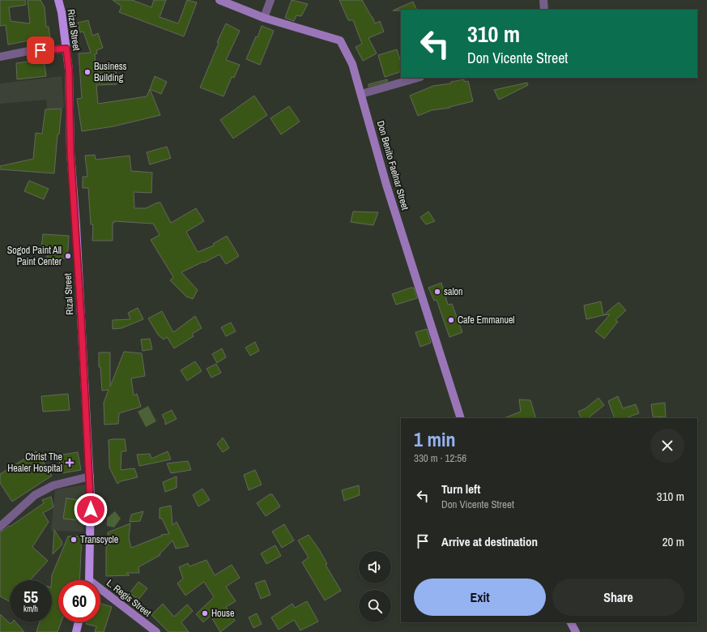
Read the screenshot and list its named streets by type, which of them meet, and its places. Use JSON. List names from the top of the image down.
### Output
{
  "streets": {
    "main road": ["Rizal Street"],
    "street": ["Don Benito Faelnar Street", "L. Regis Street"]
  },
  "places": {
    "other": [
      "Business Building",
      "Sogod Paint All Paint Center",
      "salon",
      "Cafe Emmanuel",
      "Transcycle",
      "House"
    ],
    "health": ["Christ The Healer Hospital"]
  },
  "page": {
    "turn": ["310 m", "Don Vicente Street"],
    "heading": ["1 min", "330 m · 12:56"],
    "list": [
      {
        "name": "Turn left",
        "note": "Don Vicente Street",
        "value": "310 m"
      },
      {
        "name": "Arrive at destination",
        "value": "20 m"
      }
    ],
    "buttons": ["Exit", "Share"],
    "speed": "55 km/h",
    "limit": "60"
  }
}
